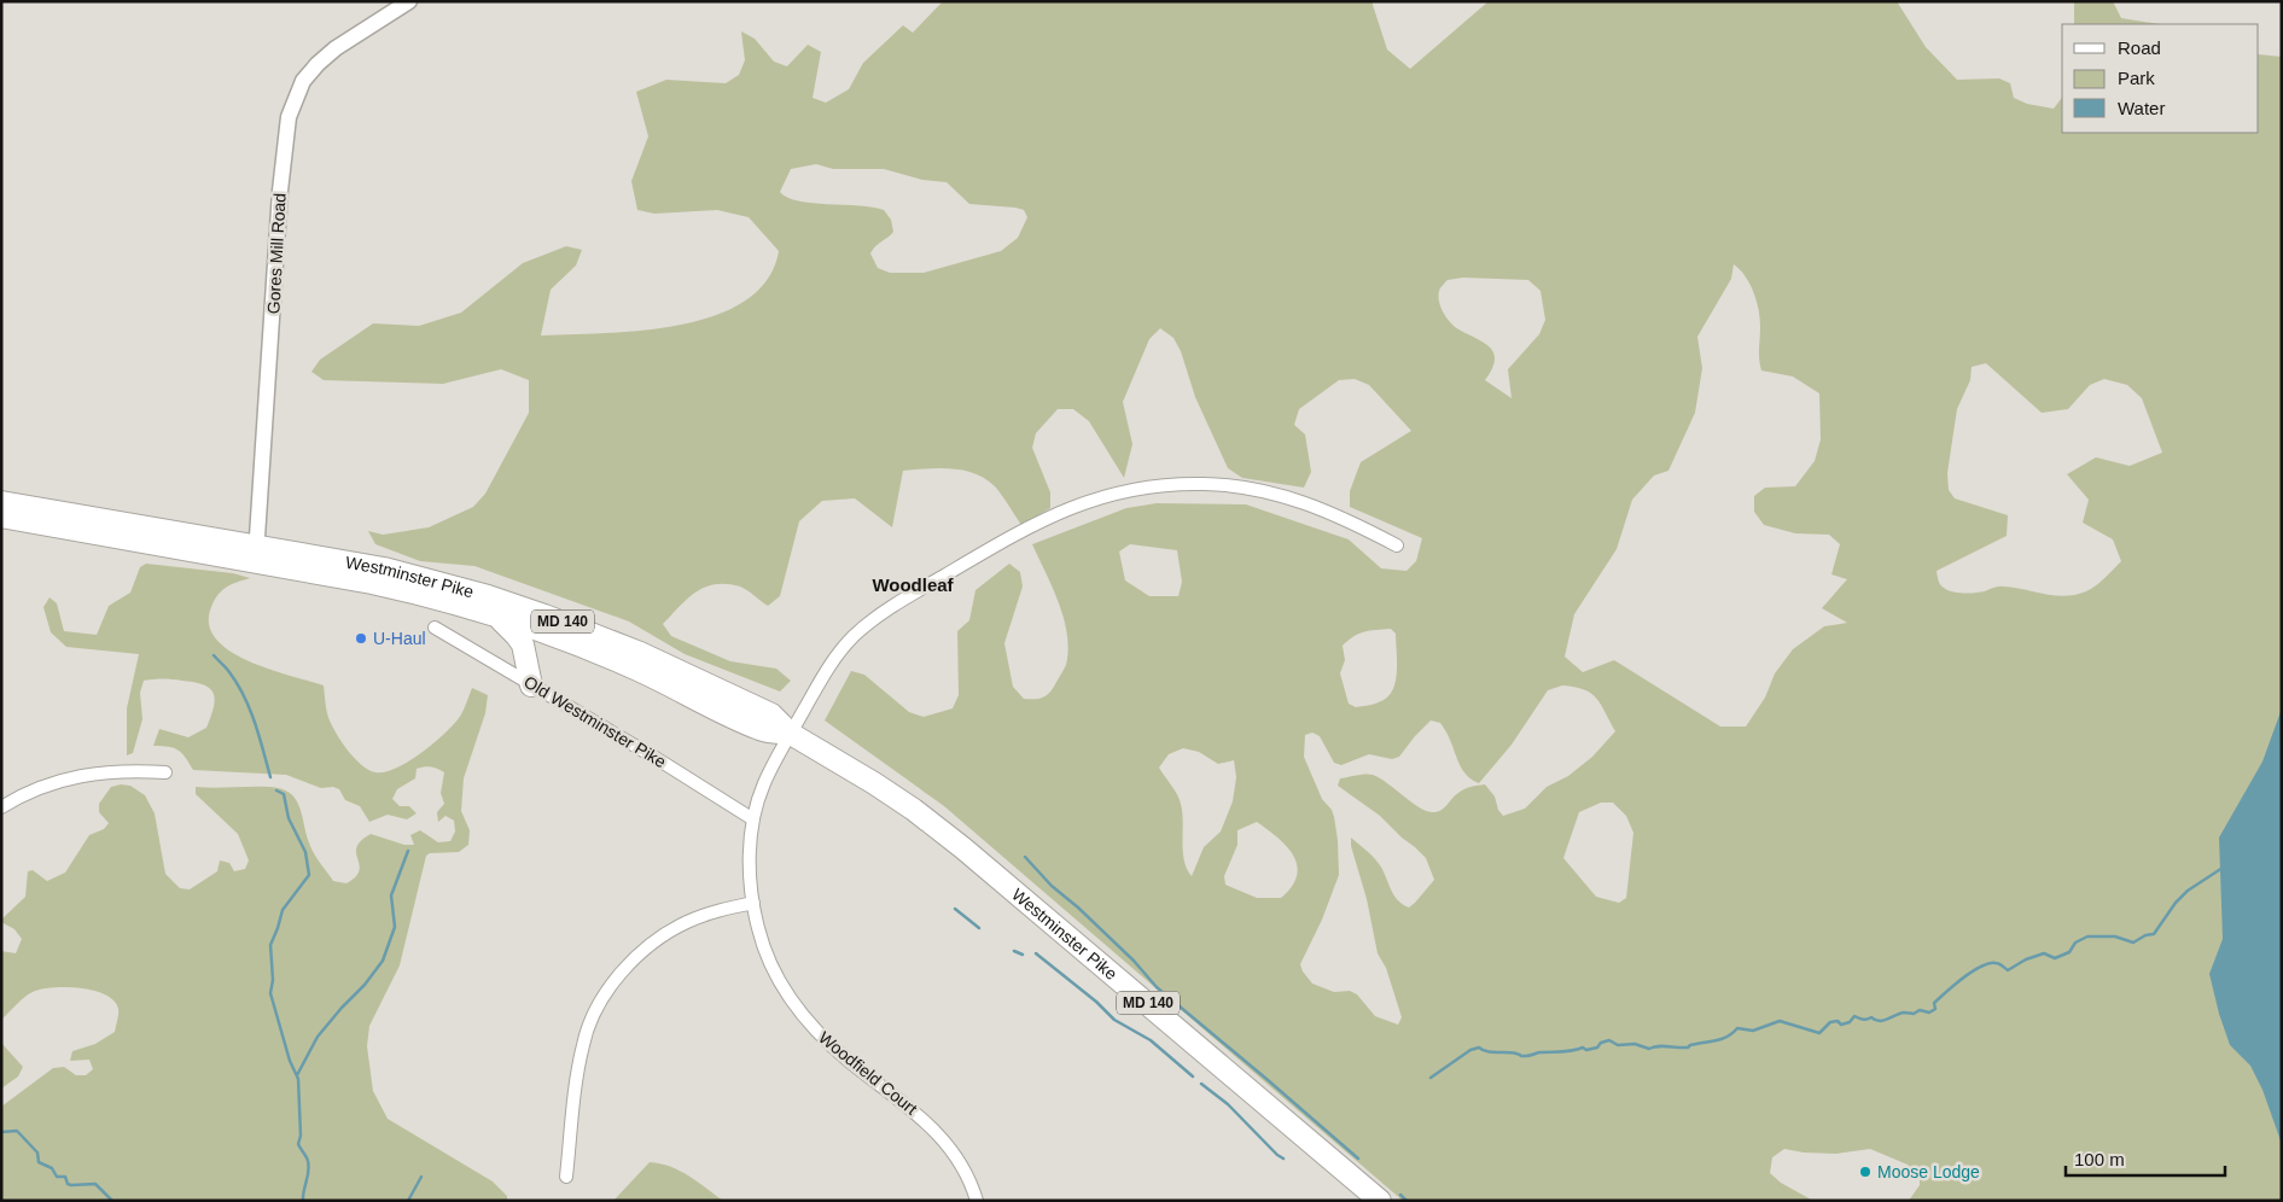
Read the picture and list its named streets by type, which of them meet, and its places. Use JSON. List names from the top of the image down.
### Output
{
  "streets": {
    "highway": ["Westminster Pike", "MD 140"],
    "street": ["Gores Mill Road", "Old Westminster Pike", "Woodfield Court"]
  },
  "crossings": [
    ["Gores Mill Road", "Westminster Pike"],
    ["Westminster Pike", "Woodfield Court"],
    ["Old Westminster Pike", "Woodfield Court"]
  ],
  "districts": ["Woodleaf"],
  "places": ["U-Haul", "Moose Lodge"],
  "legend": ["Road", "Park", "Water"],
  "scale_bar": "100 m"
}
